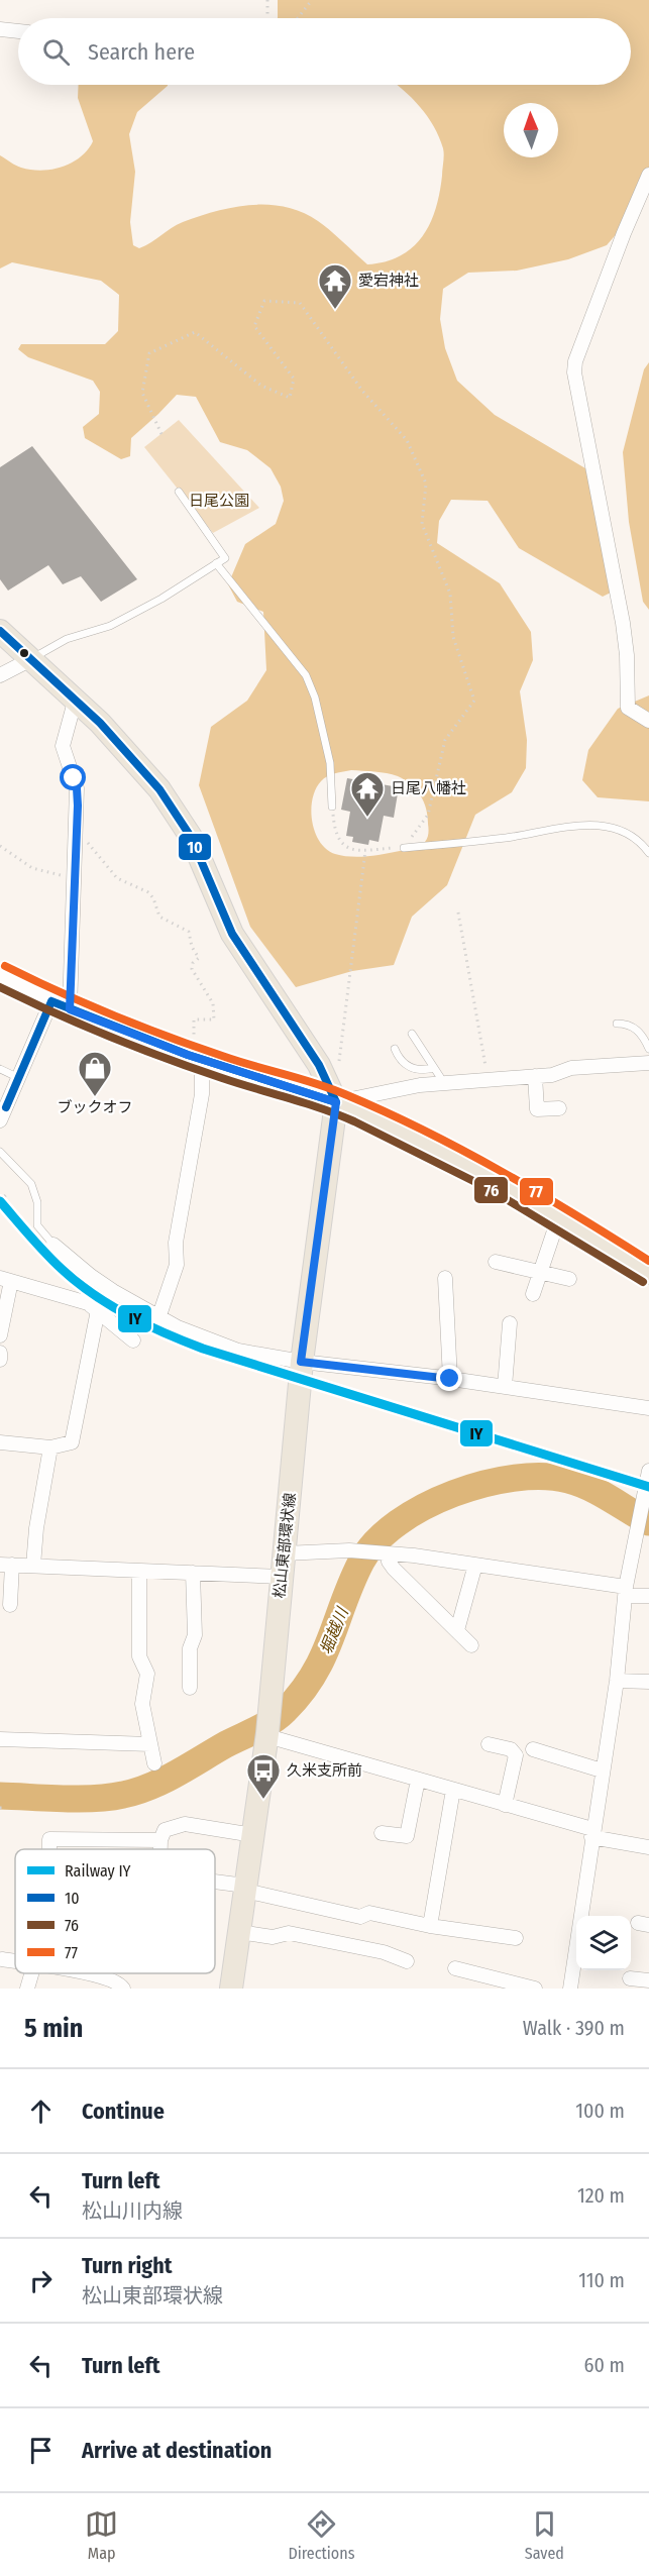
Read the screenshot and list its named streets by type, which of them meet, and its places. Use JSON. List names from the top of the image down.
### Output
{
  "streets": {
    "main road": ["松山東部環状線"]
  },
  "water": ["堀越川"],
  "parks": ["日尾公園"],
  "places": {
    "temple": ["愛宕神社", "日尾八幡社"],
    "shop": ["ブックオフ"],
    "bus stop": ["久米支所前"]
  },
  "lines": [
    "transit line 10",
    "transit line 77",
    "transit line 76",
    "rail line IY"
  ],
  "legend": [
    "Railway IY",
    "10",
    "76",
    "77"
  ],
  "north": "top",
  "page": {
    "search": "Search here",
    "heading": ["5 min", "Walk · 390 m"],
    "list": [
      ["Continue", "100 m"],
      ["Turn left", "松山川内線", "120 m"],
      ["Turn right", "松山東部環状線", "110 m"],
      ["Turn left", "60 m"],
      "Arrive at destination"
    ],
    "nav": ["Map", "Directions", "Saved"]
  }
}
